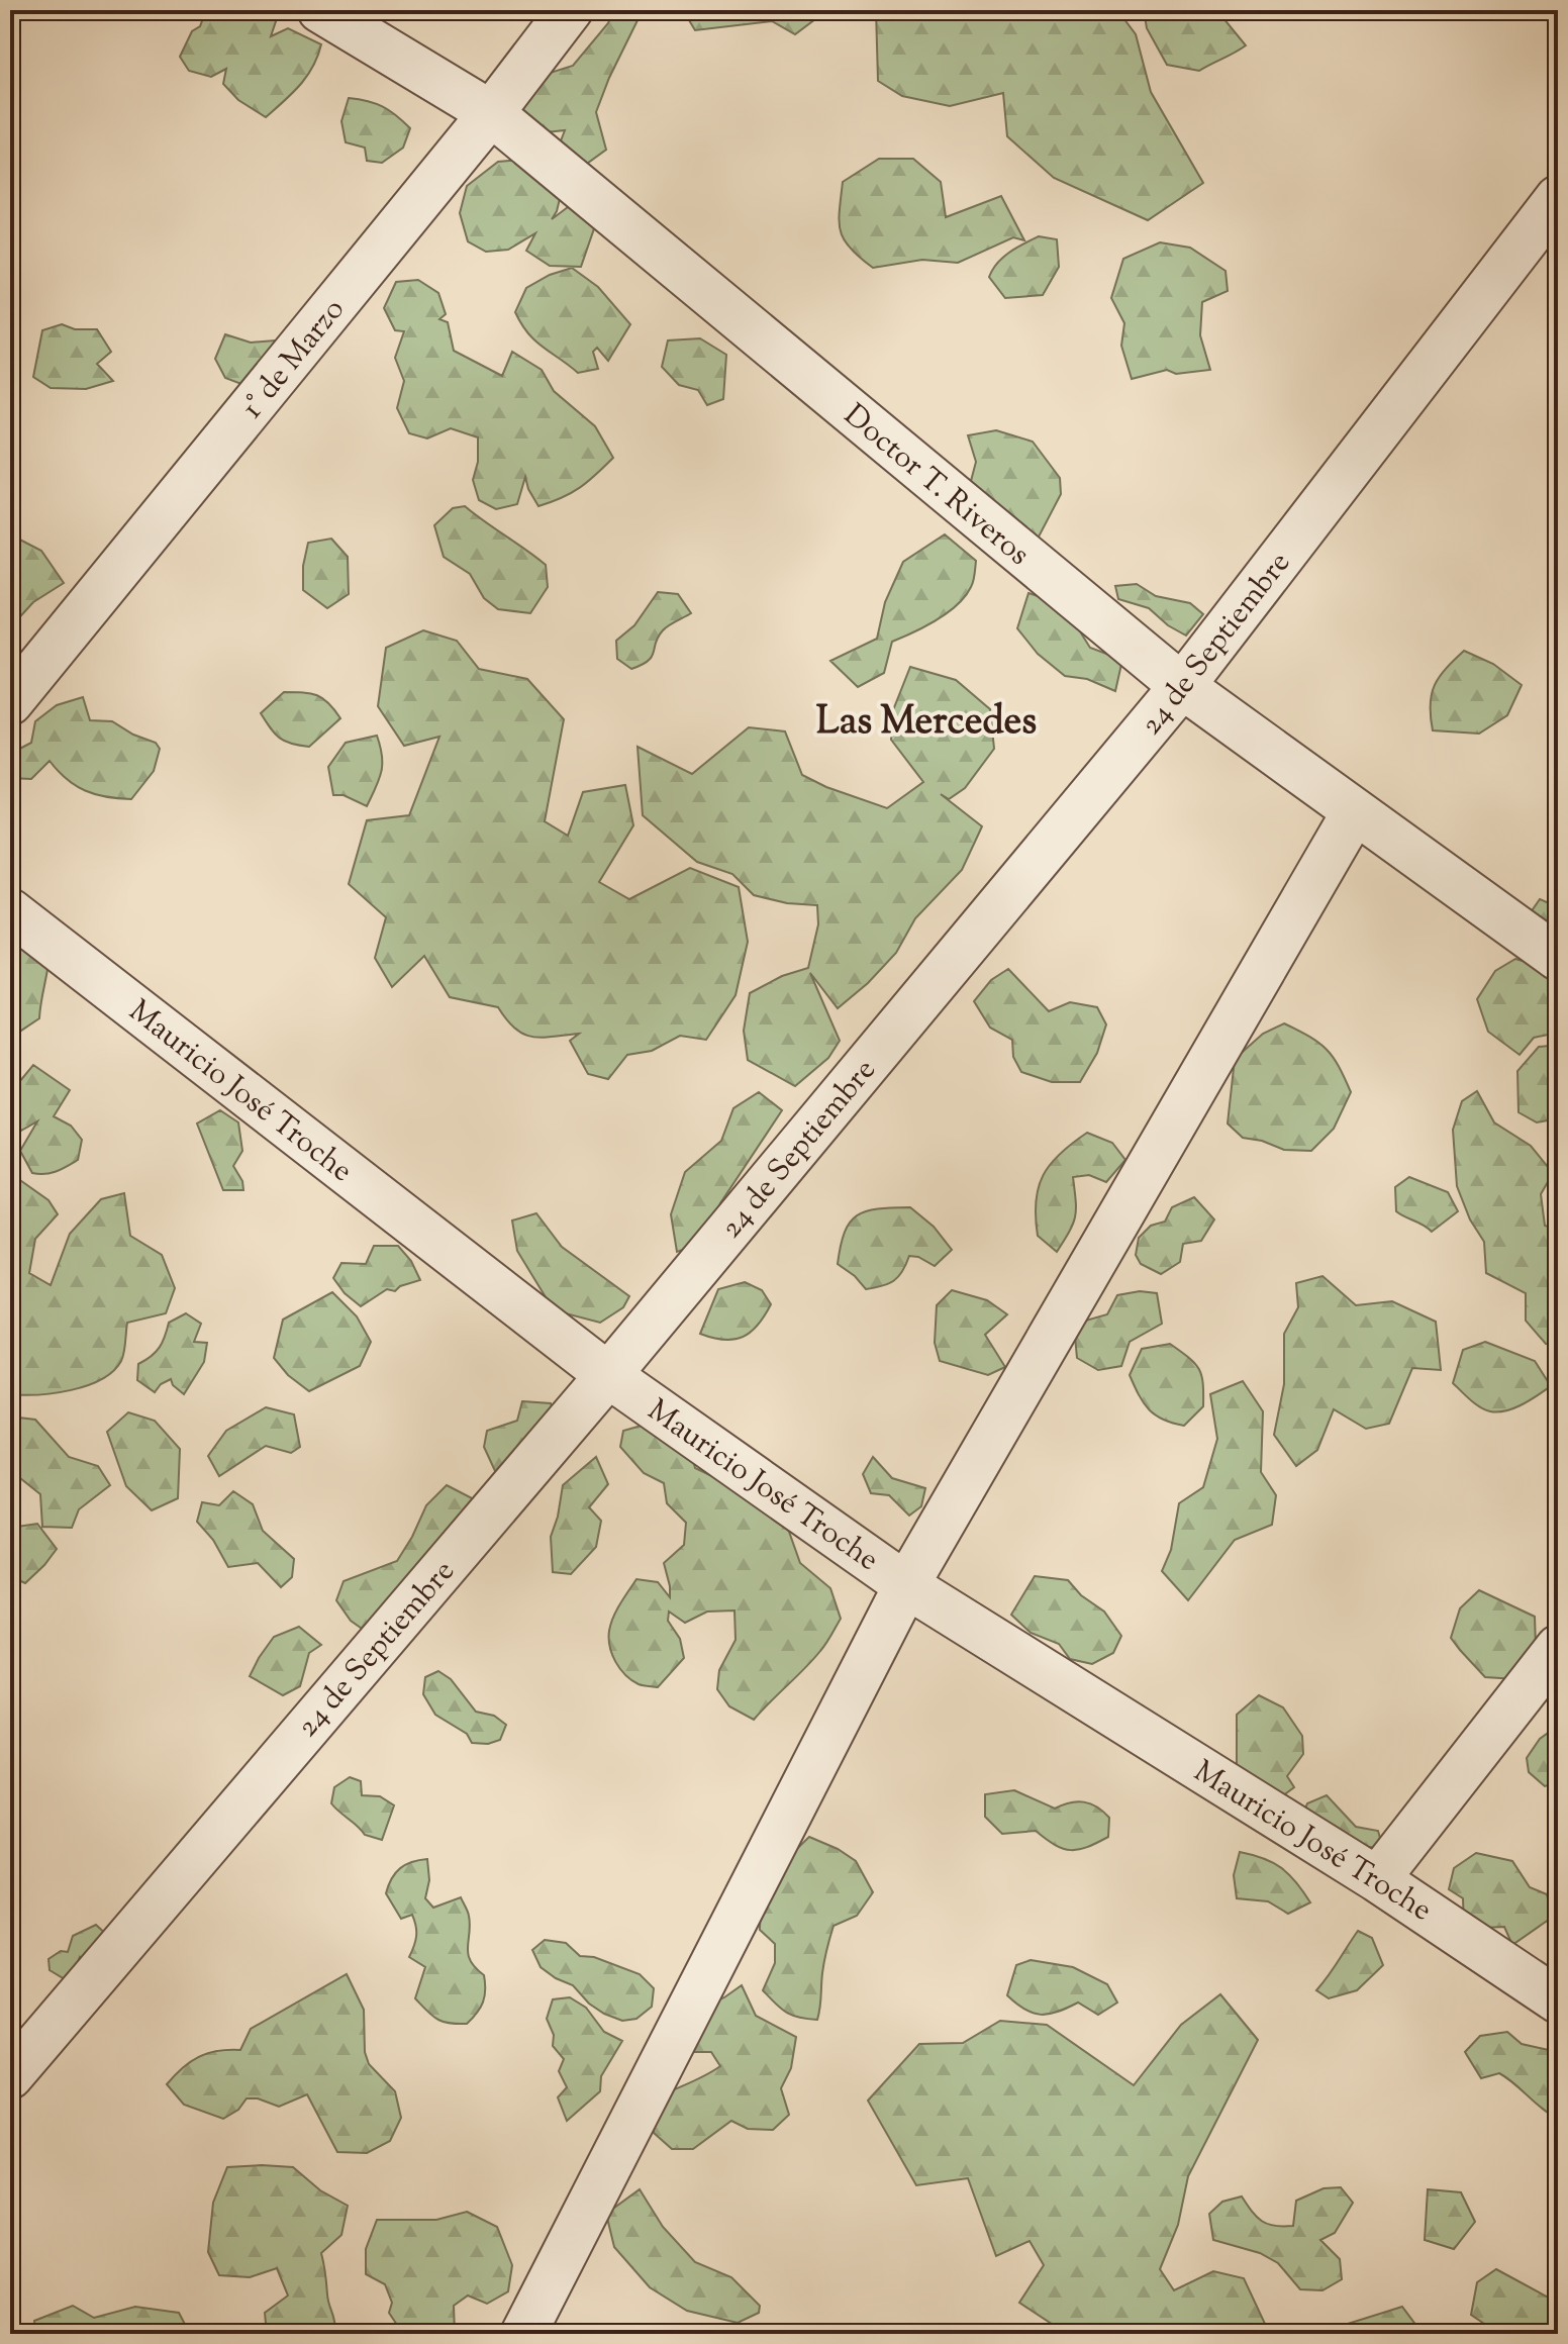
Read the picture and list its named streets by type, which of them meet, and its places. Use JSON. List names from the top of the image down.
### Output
{
  "streets": {
    "street": [
      "1° de Marzo",
      "Doctor T. Riveros",
      "24 de Septiembre",
      "Mauricio José Troche"
    ]
  },
  "crossings": [
    ["1° de Marzo", "Doctor T. Riveros"],
    ["Doctor T. Riveros", "24 de Septiembre"],
    ["24 de Septiembre", "Mauricio José Troche"]
  ],
  "districts": ["Las Mercedes"]
}
